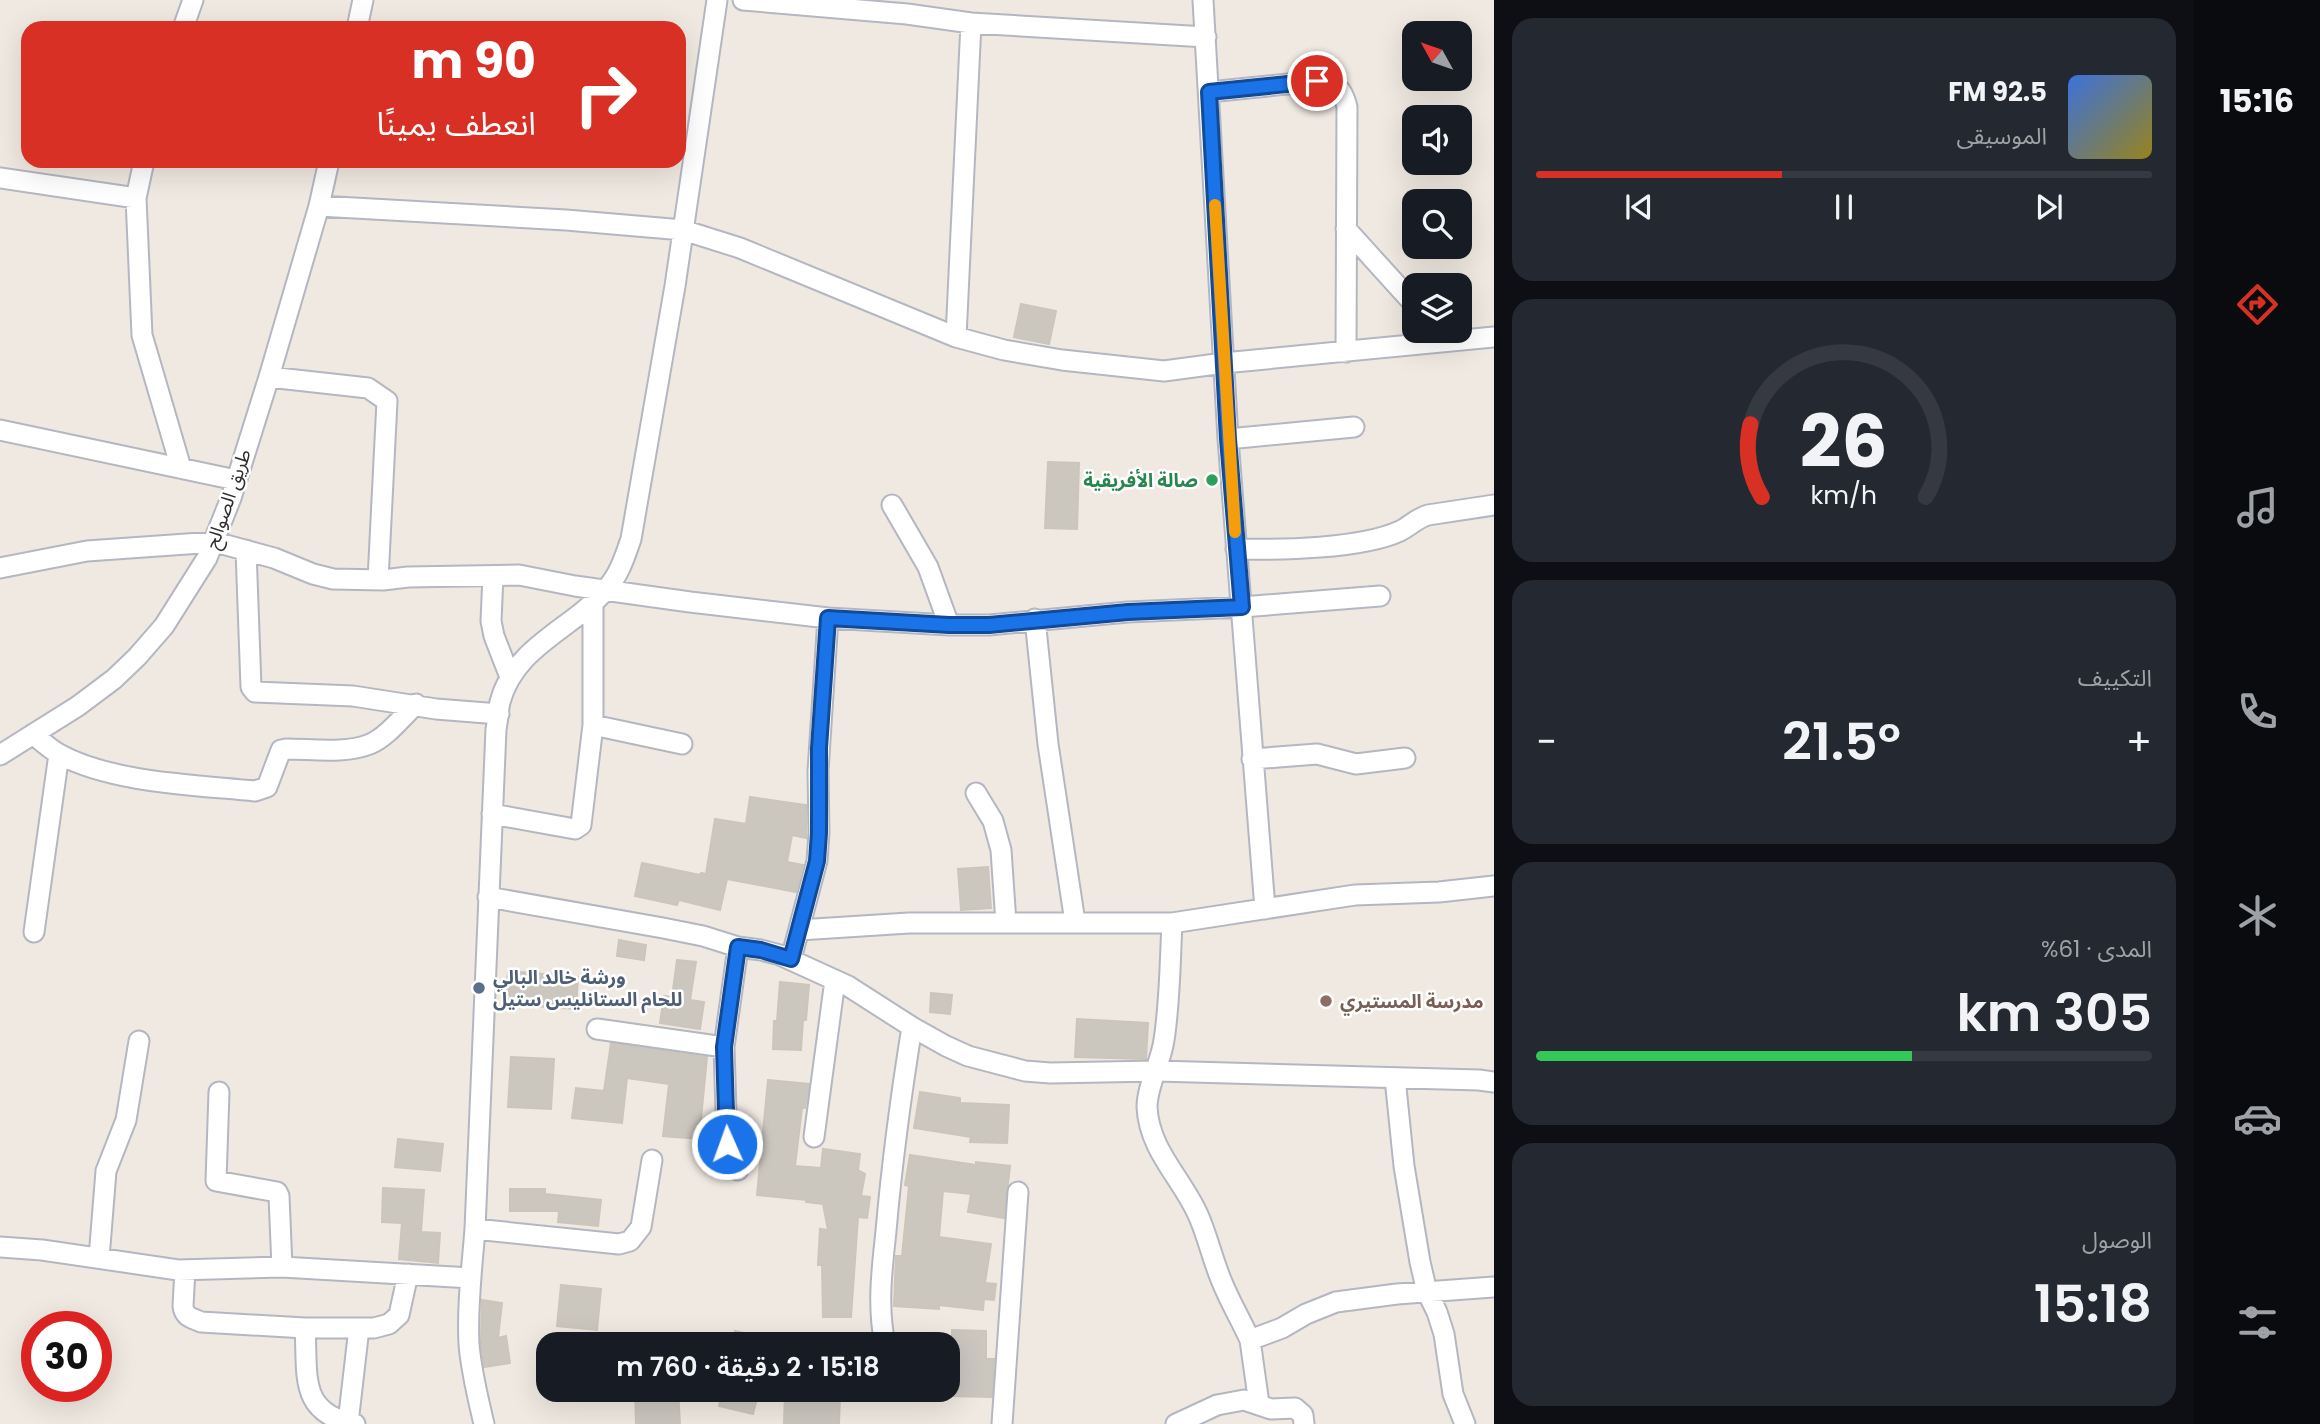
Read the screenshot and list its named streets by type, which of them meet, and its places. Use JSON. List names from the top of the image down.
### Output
{
  "streets": {
    "street": ["طريق الصوالح"]
  },
  "places": ["صالة الأفريقية", "ورشة خالد البالي للحام الستانليس ستيل", "مدرسة المستيري"],
  "north": "top left",
  "page": {
    "tabs": "15:16",
    "turn": ["90 m", "انعطف يمينًا"],
    "song": ["92.5 FM", "الموسيقى"],
    "tile": [
      "التكييف",
      ["المدى · 61%", "305 km"],
      ["الوصول", "15:18"]
    ],
    "heat": ["−", "21.5°", "+"],
    "limit": "30",
    "trip": "15:18 · 2 دقيقة · 760 m",
    "gauge": ["26", "km/h"]
  }
}
